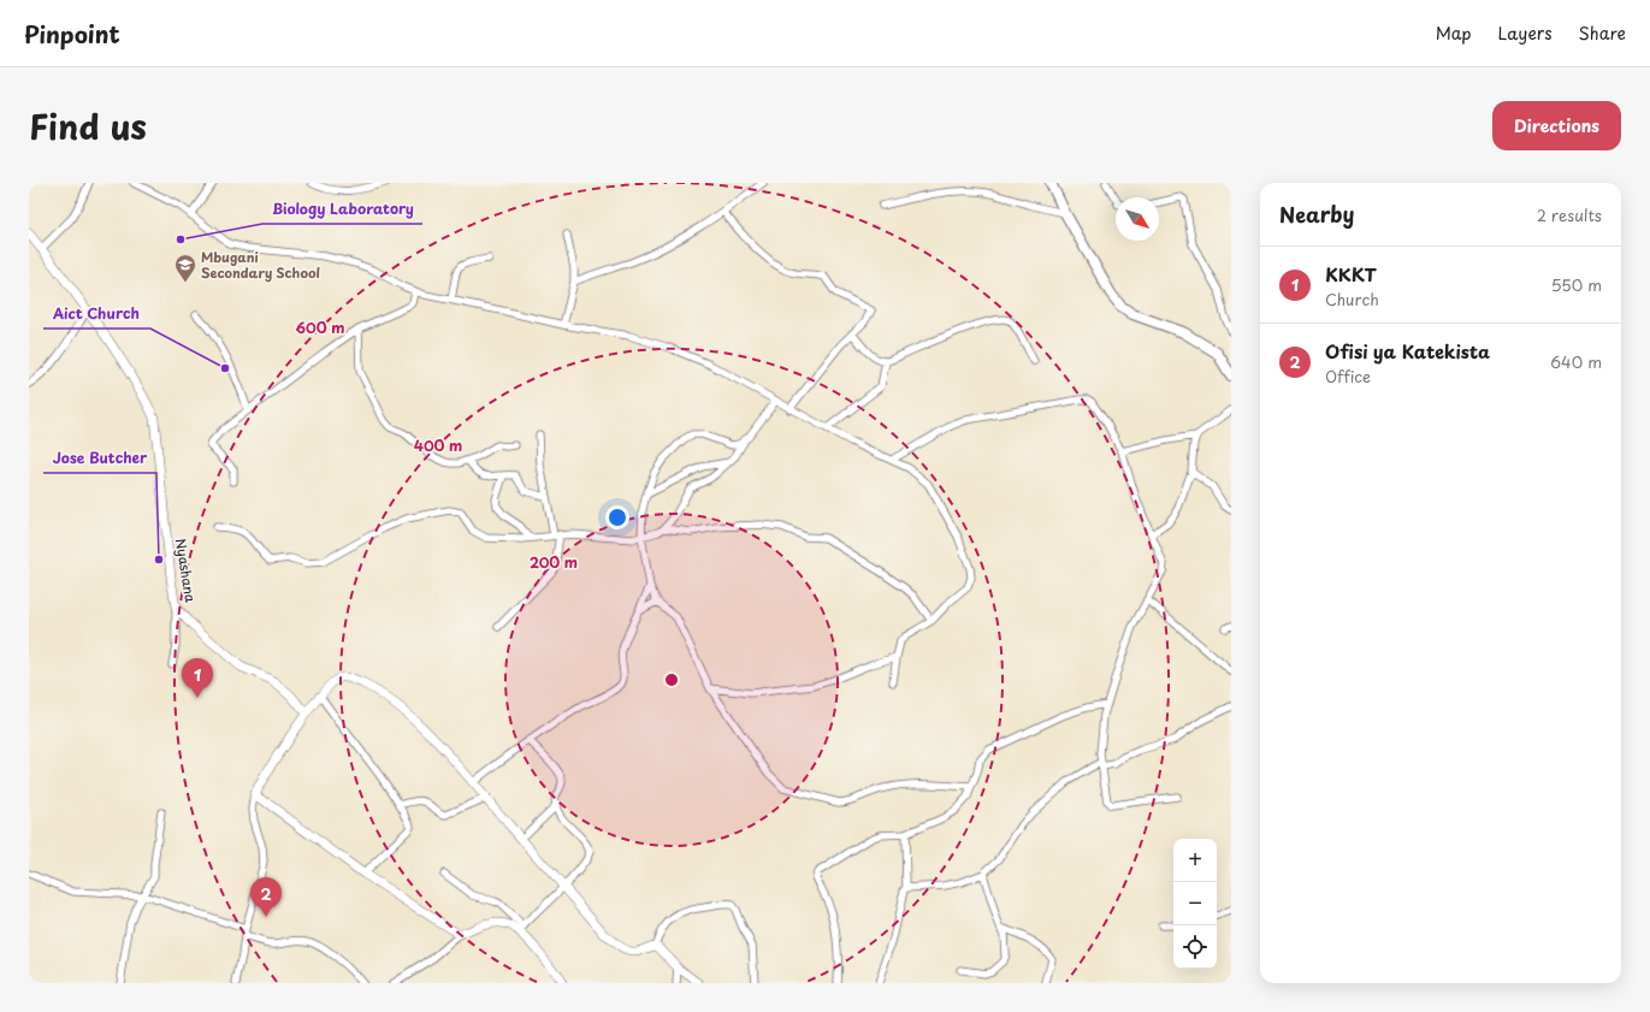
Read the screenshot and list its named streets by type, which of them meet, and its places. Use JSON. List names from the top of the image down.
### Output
{
  "streets": {
    "street": ["Nyashana"]
  },
  "places": {
    "other": ["Biology Laboratory", "Aict Church", "Jose Butcher"],
    "school or university": ["Mbugani Secondary School"]
  },
  "north": "bottom right",
  "page": {
    "header": "Pinpoint",
    "nav": ["Map", "Layers", "Share"],
    "title": "Find us",
    "buttons": "Directions",
    "heading": ["Nearby", "2 results"],
    "list": [
      {
        "mark": "1",
        "name": "KKKT",
        "note": "Church",
        "value": "550 m"
      },
      {
        "mark": "2",
        "name": "Ofisi ya Katekista",
        "note": "Office",
        "value": "640 m"
      }
    ],
    "pins": ["1", "2"],
    "map_buttons": ["+", "−"]
  },
  "rings": ["600 m", "400 m", "200 m"]
}
